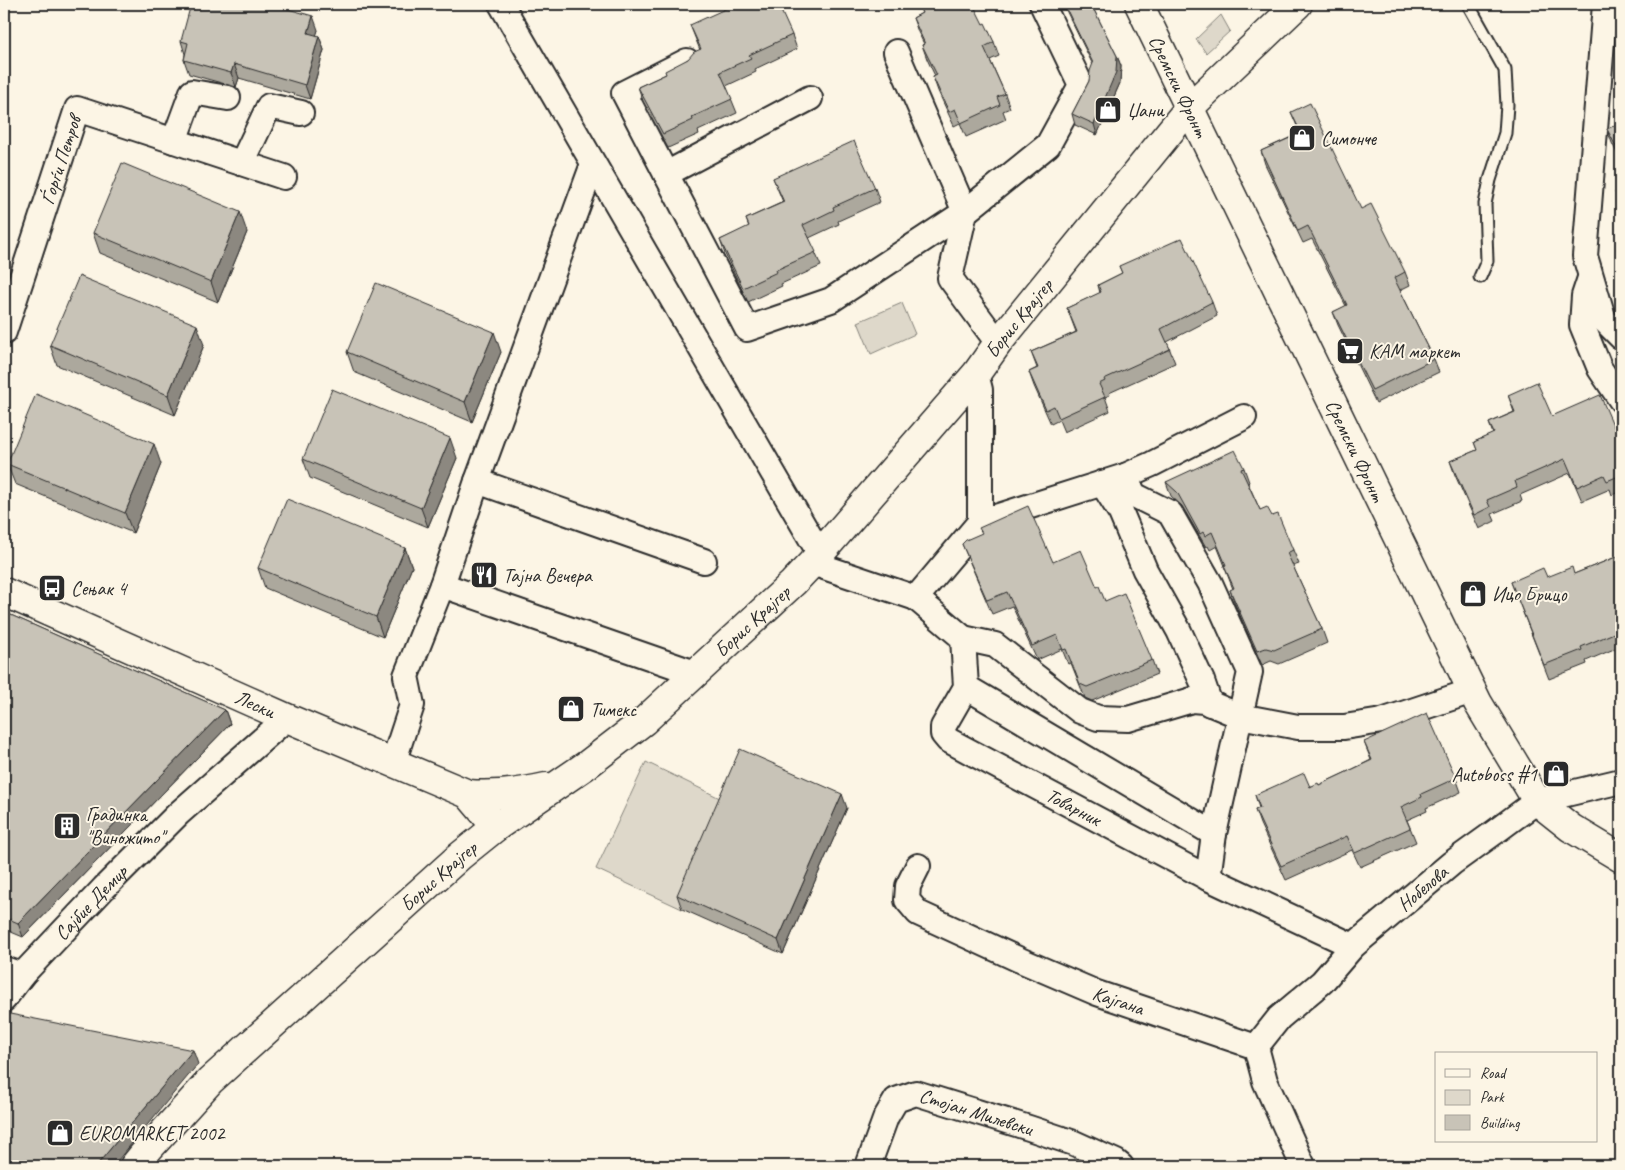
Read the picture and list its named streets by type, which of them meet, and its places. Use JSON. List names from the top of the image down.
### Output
{
  "streets": {
    "street": [
      "Сремски Фронт",
      "Ѓорѓи Петров",
      "Борис Крајгер",
      "Лески",
      "Товарник",
      "Нобелова",
      "Сајбие Демир",
      "Кајгана",
      "Стојан Милевски"
    ]
  },
  "crossings": [
    ["Сремски Фронт", "Борис Крајгер"],
    ["Сремски Фронт", "Нобелова"],
    ["Борис Крајгер", "Лески"],
    ["Лески", "Сајбие Демир"],
    ["Товарник", "Нобелова"],
    ["Нобелова", "Кајгана"]
  ],
  "places": {
    "shop": [
      "Џани",
      "Симонче",
      "Ицо Брицо",
      "Тимекс",
      "Autoboss #1",
      "EUROMARKET 2002"
    ],
    "supermarket": ["КАМ маркет"],
    "restaurant": ["Тајна Вечера"],
    "bus stop": ["Сењак 4"],
    "building": ["Градинка \"Виножито\""]
  },
  "legend": ["Road", "Park", "Building"]
}
